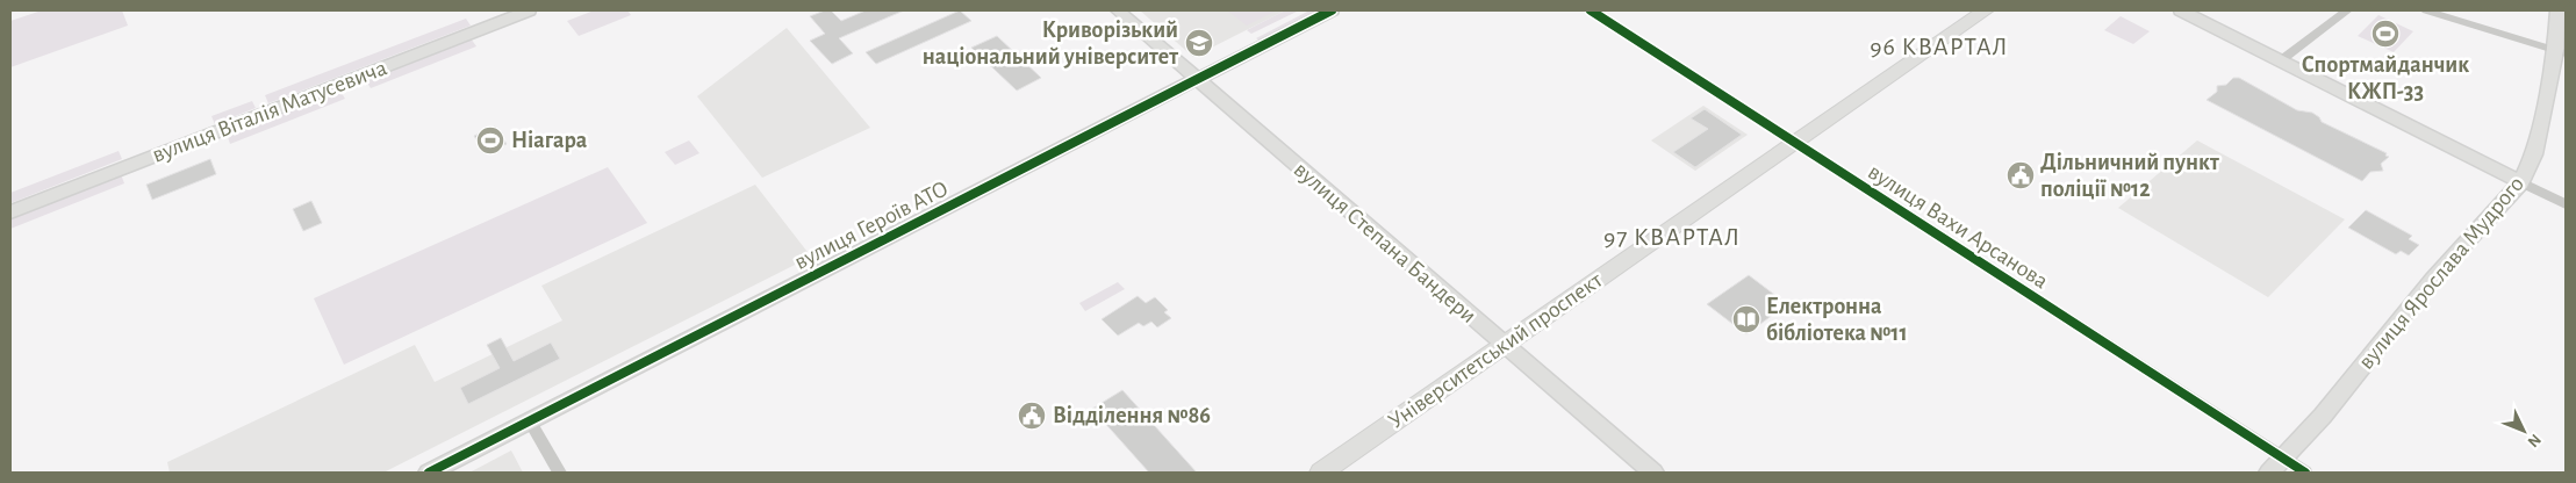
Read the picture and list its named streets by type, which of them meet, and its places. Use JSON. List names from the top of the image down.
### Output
{
  "streets": {
    "main road": ["Університетський проспект"],
    "street": [
      "вулиця Віталія Матусевича",
      "вулиця Героїв АТО",
      "вулиця Вахи Арсанова",
      "вулиця Степана Бандери",
      "вулиця Ярослава Мудрого"
    ]
  },
  "crossings": [
    ["вулиця Героїв АТО", "вулиця Степана Бандери"],
    ["вулиця Вахи Арсанова", "вулиця Ярослава Мудрого"],
    ["вулиця Вахи Арсанова", "Університетський проспект"],
    ["вулиця Степана Бандери", "Університетський проспект"]
  ],
  "districts": ["96 КВАРТАЛ", "97 КВАРТАЛ"],
  "places": {
    "sports": ["Спортмайданчик КЖП-33", "Ніагара"],
    "school or university": ["Криворізький національний університет"],
    "public building": ["Дільничний пункт поліції №12", "Відділення №86"],
    "library": ["Електронна бібліотека №11"]
  },
  "north": "bottom right"
}
